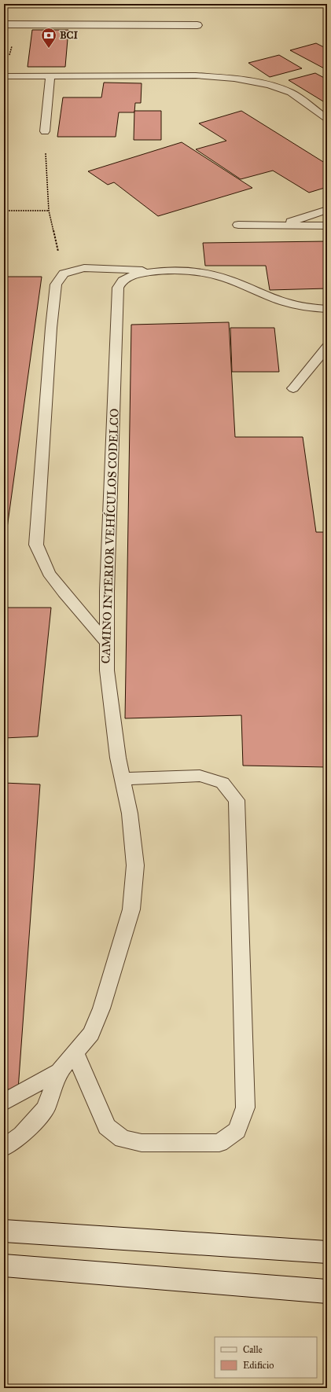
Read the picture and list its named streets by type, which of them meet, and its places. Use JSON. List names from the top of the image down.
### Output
{
  "streets": {
    "lane": ["CAMINO INTERIOR VEHÍCULOS CODELCO"]
  },
  "places": {
    "bank": ["BCI"]
  },
  "legend": ["Calle", "Edificio"]
}
